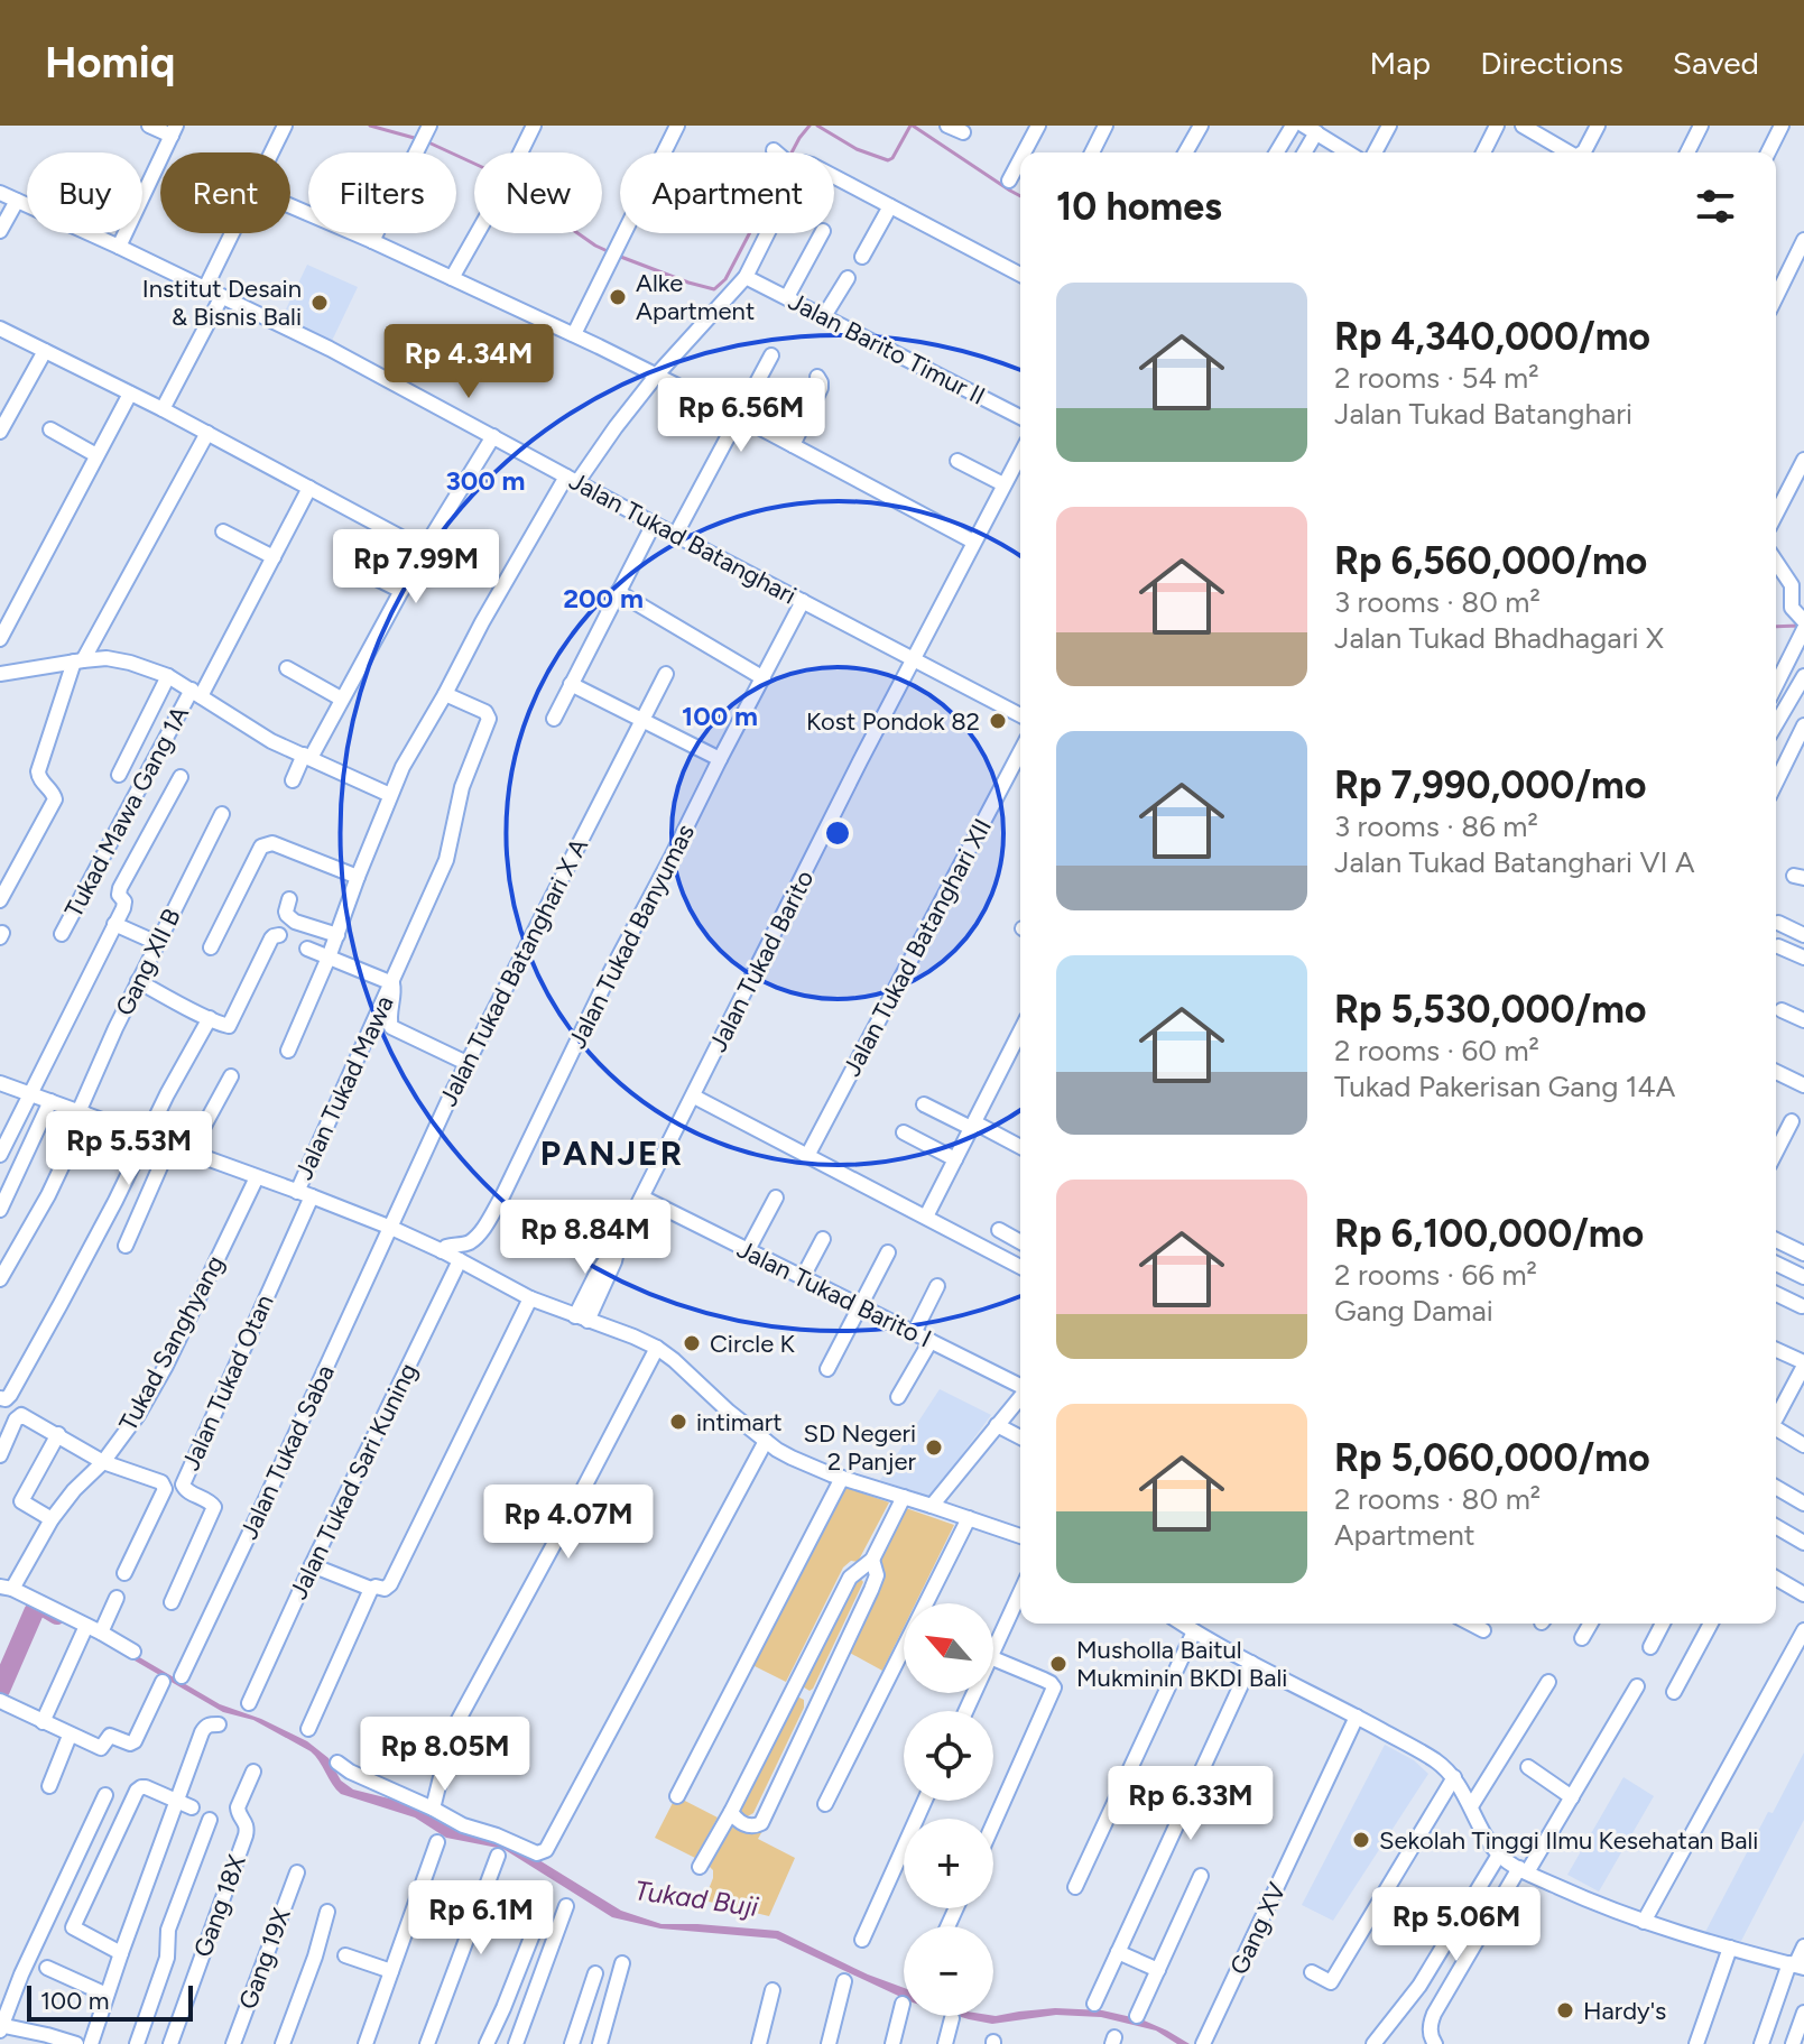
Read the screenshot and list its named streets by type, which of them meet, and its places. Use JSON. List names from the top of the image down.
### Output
{
  "streets": {
    "street": [
      "Jalan Barito Timur II",
      "Jalan Tukad Batanghari",
      "Tukad Mawa Gang 1A",
      "Jalan Tukad Banyumas",
      "Jalan Tukad Batanghari XII",
      "Jalan Tukad Barito",
      "Gang XII B",
      "Jalan Tukad Batanghari X A",
      "Jalan Tukad Mawa",
      "Jalan Tukad Barito I",
      "Tukad Sanghyang",
      "Jalan Tukad Otan",
      "Jalan Tukad Saba",
      "Jalan Tukad Sari Kuning",
      "Gang 18X",
      "Gang XV",
      "Gang 19X"
    ]
  },
  "crossings": [
    ["Jalan Tukad Batanghari", "Jalan Tukad Banyumas"],
    ["Jalan Tukad Batanghari", "Jalan Tukad Barito"],
    ["Jalan Tukad Barito", "Jalan Tukad Barito I"],
    ["Jalan Tukad Batanghari X A", "Jalan Tukad Saba"],
    ["Jalan Tukad Mawa", "Jalan Tukad Otan"]
  ],
  "districts": ["PANJER"],
  "water": ["Tukad Buji"],
  "places": [
    "Alke Apartment",
    "Institut Desain & Bisnis Bali",
    "Kost Pondok 82",
    "Circle K",
    "intimart",
    "SD Negeri 2 Panjer",
    "Musholla Baitul Mukminin BKDI Bali",
    "Sekolah Tinggi Ilmu Kesehatan Bali",
    "Hardy's"
  ],
  "scale_bar": "100 m",
  "north": "top left",
  "page": {
    "header": "Homiq",
    "nav": ["Map", "Directions", "Saved"],
    "chip": [
      "Buy",
      "Rent",
      "Filters",
      "New",
      "Apartment"
    ],
    "heading": "10 homes",
    "list": [
      {
        "name": "Rp 4,340,000/mo",
        "note": "2 rooms · 54 m² · Jalan Tukad Batanghari"
      },
      {
        "name": "Rp 6,560,000/mo",
        "note": "3 rooms · 80 m² · Jalan Tukad Bhadhagari X"
      },
      {
        "name": "Rp 7,990,000/mo",
        "note": "3 rooms · 86 m² · Jalan Tukad Batanghari VI A"
      },
      {
        "name": "Rp 5,530,000/mo",
        "note": "2 rooms · 60 m² · Tukad Pakerisan Gang 14A"
      },
      {
        "name": "Rp 6,100,000/mo",
        "note": "2 rooms · 66 m² · Gang Damai"
      },
      {
        "name": "Rp 5,060,000/mo",
        "note": "2 rooms · 80 m² · Apartment"
      }
    ],
    "price": [
      "Rp 4.34M",
      "Rp 6.56M",
      "Rp 7.99M",
      "Rp 5.53M",
      "Rp 8.84M",
      "Rp 4.07M",
      "Rp 8.05M",
      "Rp 6.33M",
      "Rp 6.1M",
      "Rp 5.06M"
    ],
    "map_buttons": ["+", "−"],
    "scale": "100 m"
  },
  "rings": ["300 m", "200 m", "100 m"]
}
